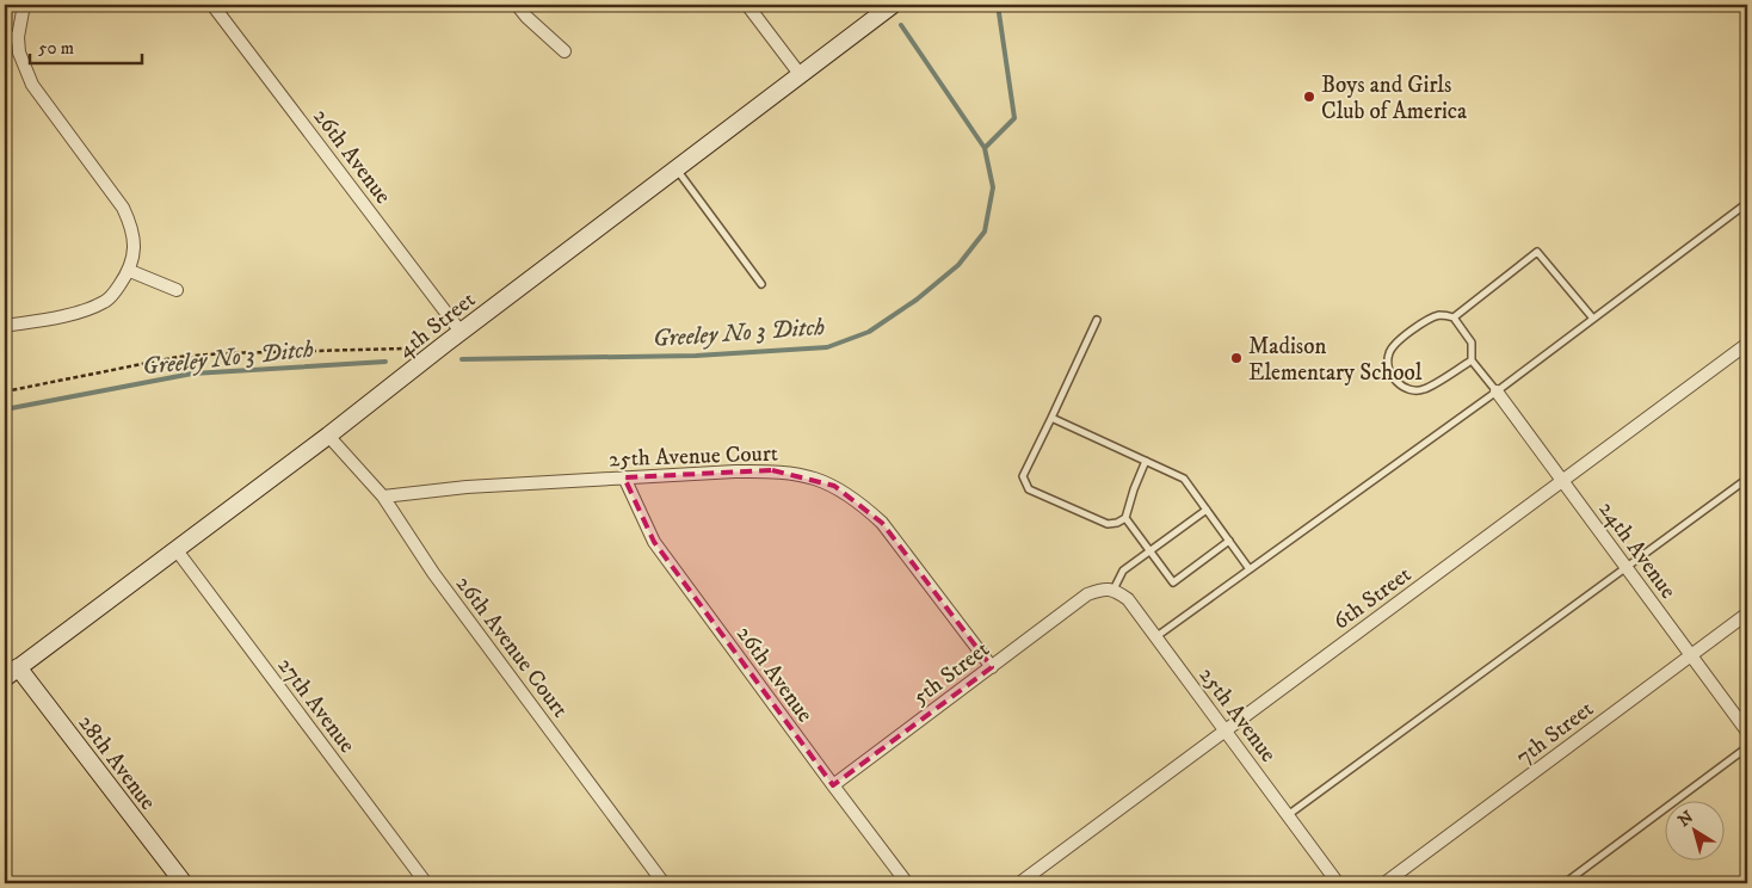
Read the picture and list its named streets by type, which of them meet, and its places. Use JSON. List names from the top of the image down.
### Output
{
  "streets": {
    "main road": ["4th Street", "28th Avenue"],
    "street": [
      "26th Avenue",
      "25th Avenue Court",
      "24th Avenue",
      "6th Street",
      "26th Avenue Court",
      "5th Street",
      "27th Avenue",
      "25th Avenue",
      "7th Street"
    ]
  },
  "crossings": [
    ["26th Avenue", "4th Street"],
    ["26th Avenue", "25th Avenue Court"],
    ["26th Avenue", "5th Street"],
    ["4th Street", "26th Avenue Court"],
    ["4th Street", "27th Avenue"],
    ["4th Street", "28th Avenue"],
    ["25th Avenue Court", "26th Avenue Court"],
    ["25th Avenue Court", "5th Street"],
    ["24th Avenue", "6th Street"],
    ["24th Avenue", "7th Street"],
    ["6th Street", "25th Avenue"],
    ["5th Street", "25th Avenue"]
  ],
  "water": ["Greeley No 3 Ditch"],
  "places": ["Boys and Girls Club of America", "Madison Elementary School"],
  "scale_bar": "50 m",
  "north": "top left"
}
